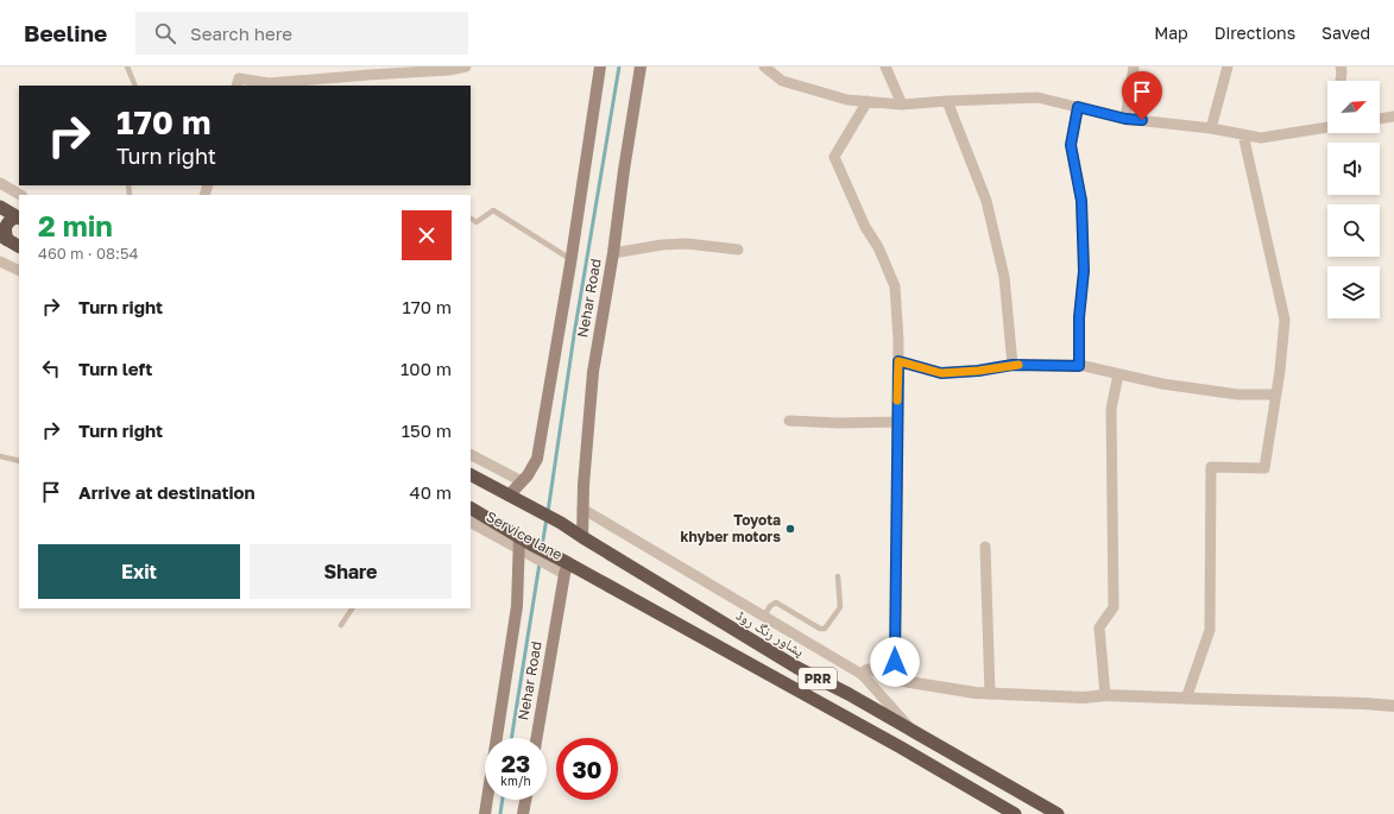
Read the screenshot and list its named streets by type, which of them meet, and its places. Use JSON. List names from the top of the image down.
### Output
{
  "streets": {
    "highway": ["پشاور رنگ روڈ", "PRR"],
    "main road": ["Nehar Road"],
    "street": ["Service lane"]
  },
  "crossings": [
    ["Nehar Road", "Service lane"],
    ["Nehar Road", "پشاور رنگ روڈ"],
    ["Nehar Road", "PRR"],
    ["Service lane", "PRR"]
  ],
  "places": ["Toyota khyber motors"],
  "north": "top right",
  "page": {
    "header": "Beeline",
    "search": "Search here",
    "nav": ["Map", "Directions", "Saved"],
    "turn": ["170 m", "Turn right"],
    "heading": ["2 min", "460 m · 08:54"],
    "list": [
      {
        "name": "Turn right",
        "value": "170 m"
      },
      {
        "name": "Turn left",
        "value": "100 m"
      },
      {
        "name": "Turn right",
        "value": "150 m"
      },
      {
        "name": "Arrive at destination",
        "value": "40 m"
      }
    ],
    "buttons": ["Exit", "Share"],
    "speed": "23 km/h",
    "limit": "30"
  }
}
